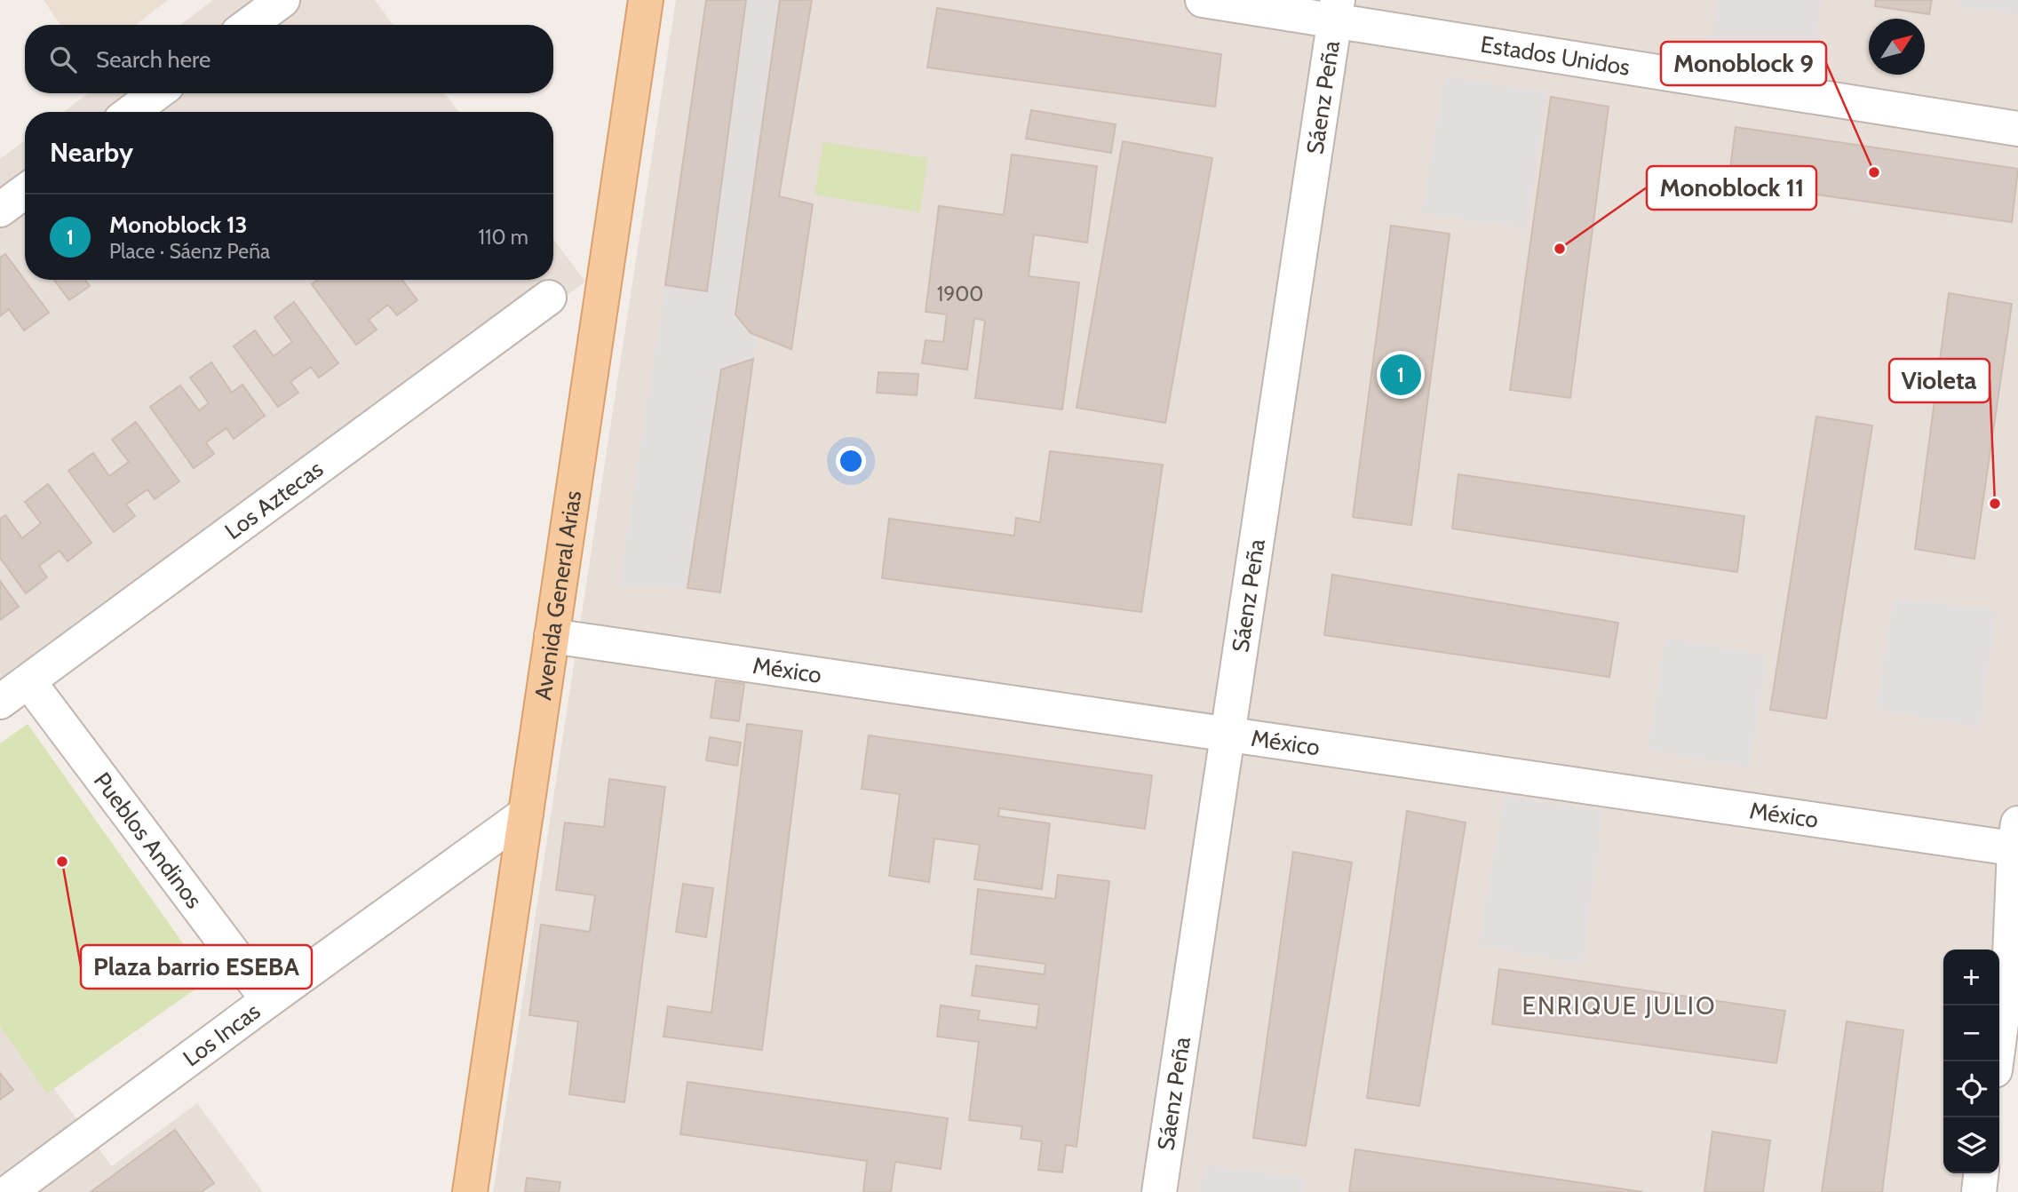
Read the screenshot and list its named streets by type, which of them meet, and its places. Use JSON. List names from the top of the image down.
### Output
{
  "streets": {
    "main road": ["Avenida General Arias"],
    "street": [
      "Estados Unidos",
      "Sáenz Peña",
      "Los Aztecas",
      "México",
      "Pueblos Andinos",
      "Los Incas"
    ]
  },
  "crossings": [
    ["Estados Unidos", "Sáenz Peña"],
    ["Sáenz Peña", "México"],
    ["Los Aztecas", "Pueblos Andinos"],
    ["Avenida General Arias", "México"],
    ["Avenida General Arias", "Los Incas"],
    ["Pueblos Andinos", "Los Incas"]
  ],
  "districts": ["ENRIQUE JULIO"],
  "places": [
    "Monoblock 9",
    "Monoblock 11",
    "Violeta",
    "Plaza barrio ESEBA"
  ],
  "house_numbers": ["1900"],
  "north": "top right",
  "page": {
    "search": "Search here",
    "heading": "Nearby",
    "list": [
      {
        "mark": "1",
        "name": "Monoblock 13",
        "note": "Place · Sáenz Peña",
        "value": "110 m"
      }
    ],
    "pins": "1",
    "map_buttons": ["+", "−"]
  }
}
